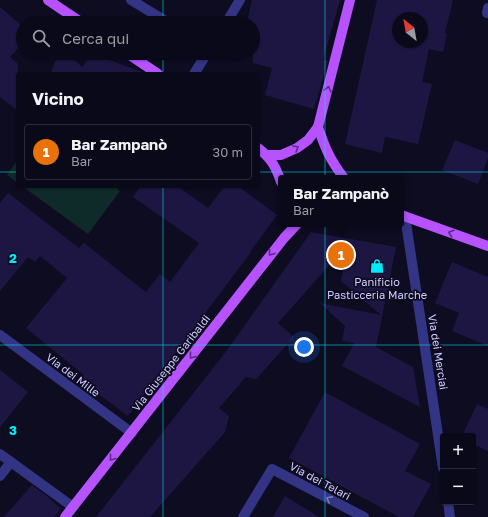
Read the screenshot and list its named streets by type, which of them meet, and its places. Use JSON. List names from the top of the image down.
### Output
{
  "streets": {
    "main road": ["Via Giuseppe Garibaldi"],
    "street": ["Via dei Merciai", "Via dei Mille", "Via dei Telari"]
  },
  "crossings": [
    ["Via Giuseppe Garibaldi", "Via dei Mille"]
  ],
  "one_way": ["Via Giuseppe Garibaldi"],
  "places": {
    "shop": ["Panificio Pasticceria Marche"]
  },
  "north": "top left",
  "page": {
    "search": "Cerca qui",
    "heading": "Vicino",
    "list": [
      {
        "mark": "1",
        "name": "Bar Zampanò",
        "note": "Bar",
        "value": "30 m"
      }
    ],
    "popup": ["Bar Zampanò", "Bar"],
    "pins": "1",
    "map_buttons": ["+", "−"]
  },
  "grid": {
    "rows": ["2", "3"]
  }
}
